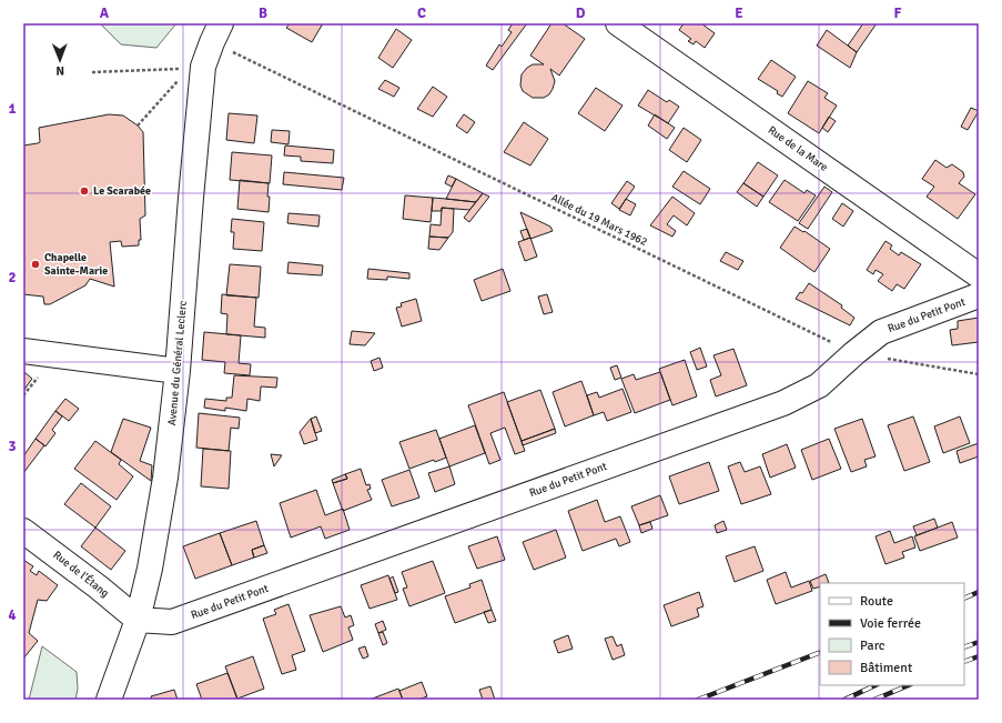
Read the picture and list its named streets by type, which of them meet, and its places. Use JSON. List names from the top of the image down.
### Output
{
  "streets": {
    "street": [
      "Rue de la Mare",
      "Rue du Petit Pont",
      "Avenue du Général Leclerc",
      "Rue de l'Étang"
    ],
    "path": ["Allée du 19 Mars 1962"]
  },
  "crossings": [
    ["Allée du 19 Mars 1962", "Rue du Petit Pont"],
    ["Rue du Petit Pont", "Avenue du Général Leclerc"],
    ["Rue du Petit Pont", "Rue de l'Étang"],
    ["Avenue du Général Leclerc", "Rue de l'Étang"]
  ],
  "places": ["Le Scarabée", "Chapelle Sainte-Marie"],
  "legend": [
    "Route",
    "Voie ferrée",
    "Parc",
    "Bâtiment"
  ],
  "north": "bottom",
  "grid": {
    "columns": [
      "A",
      "B",
      "C",
      "D",
      "E",
      "F"
    ],
    "rows": [
      "1",
      "2",
      "3",
      "4"
    ]
  }
}
